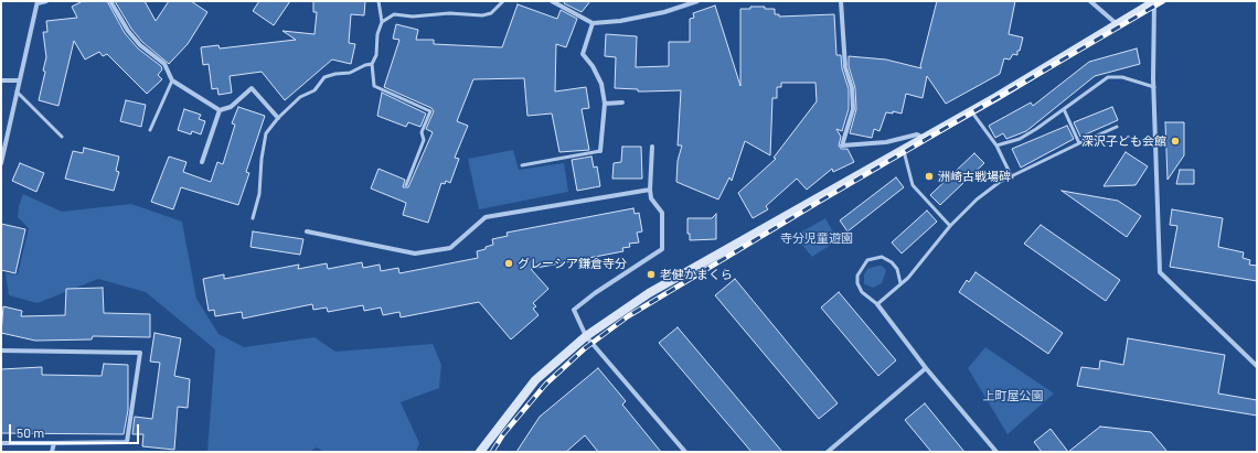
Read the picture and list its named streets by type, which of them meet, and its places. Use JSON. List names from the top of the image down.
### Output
{
  "parks": ["寺分児童遊園", "上町屋公園"],
  "places": [
    "深沢子ども会館",
    "洲崎古戦場碑",
    "グレーシア鎌倉寺分",
    "老健かまくら"
  ],
  "scale_bar": "50 m"
}
